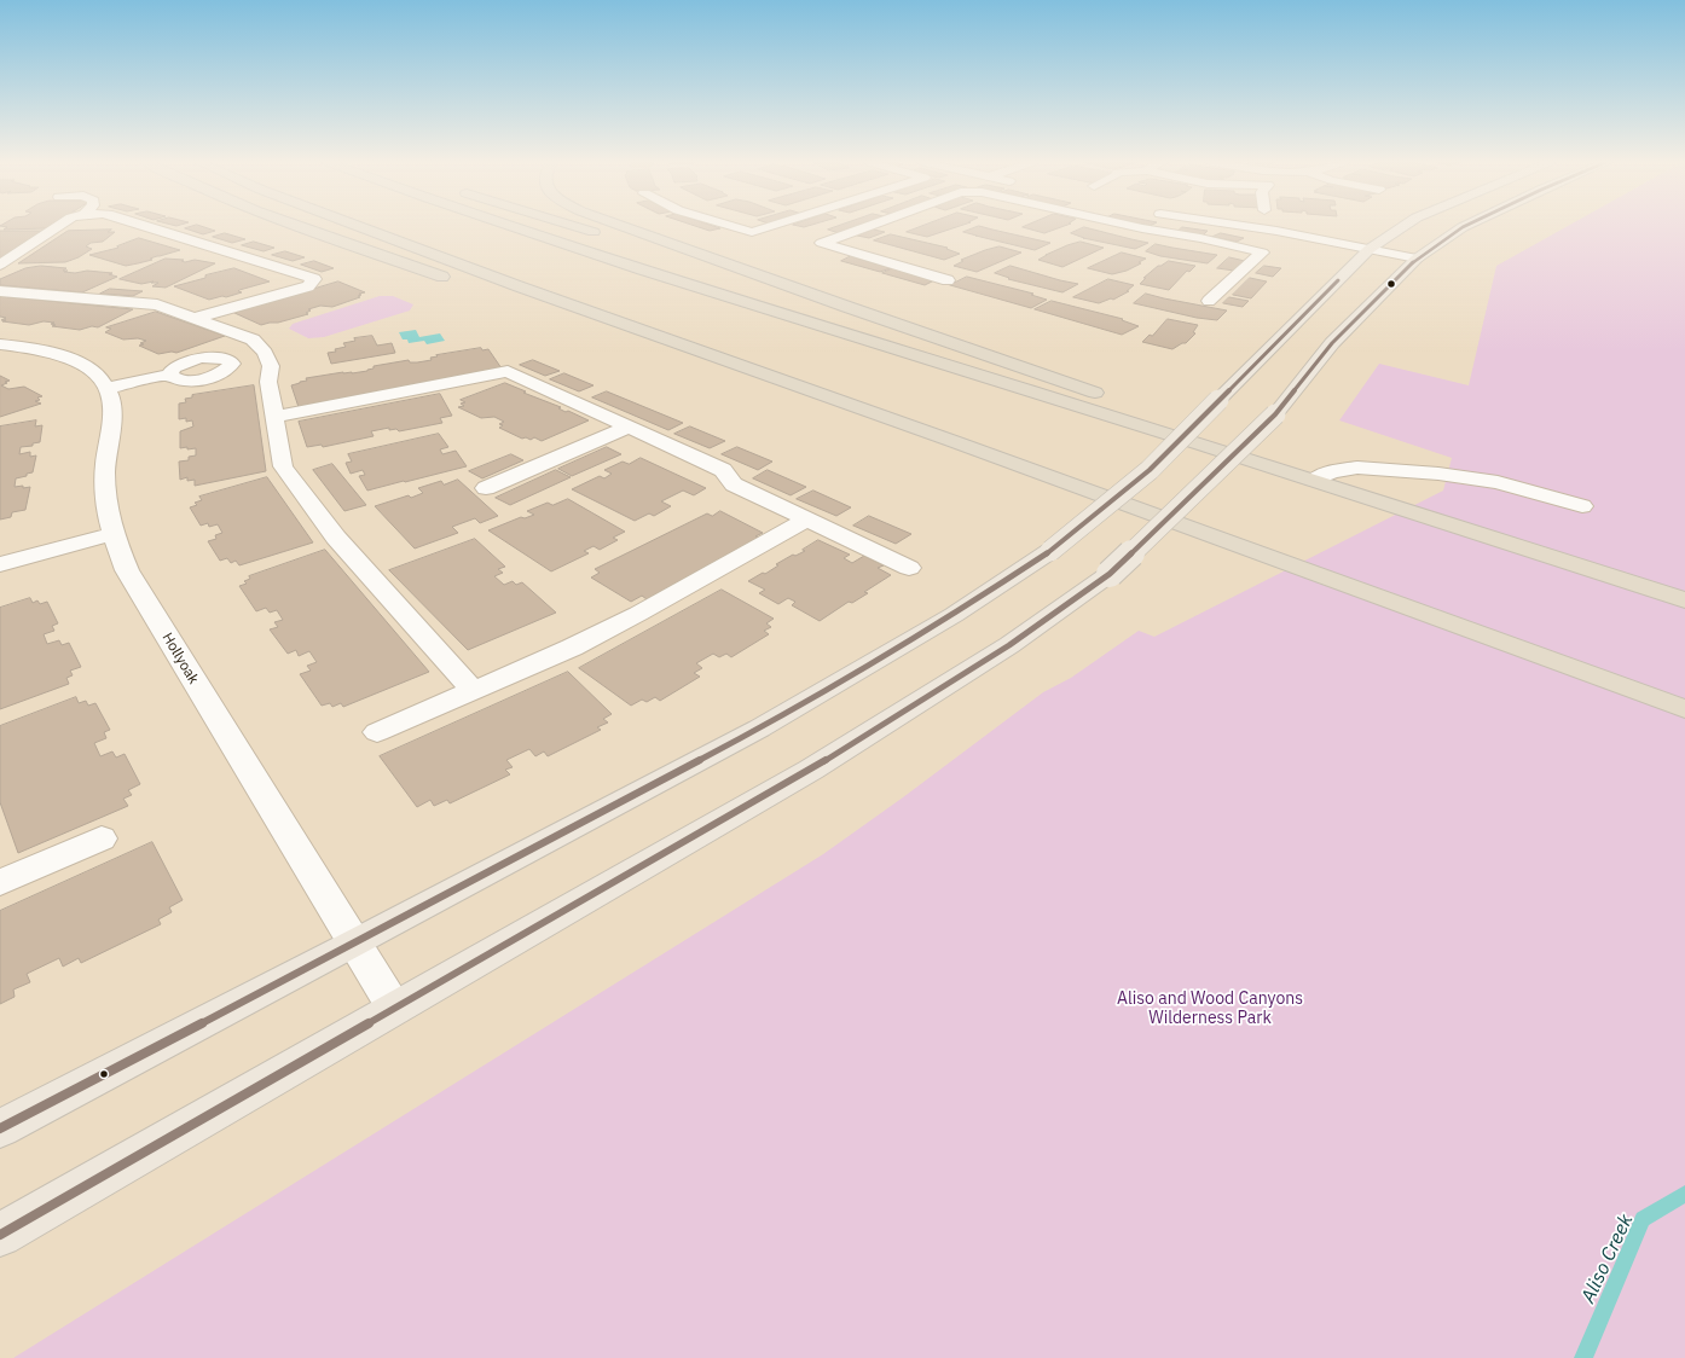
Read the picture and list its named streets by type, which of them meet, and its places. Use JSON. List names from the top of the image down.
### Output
{
  "streets": {
    "street": ["Hollyoak"]
  },
  "water": ["Aliso Creek"],
  "parks": ["Aliso and Wood Canyons Wilderness Park"]
}
